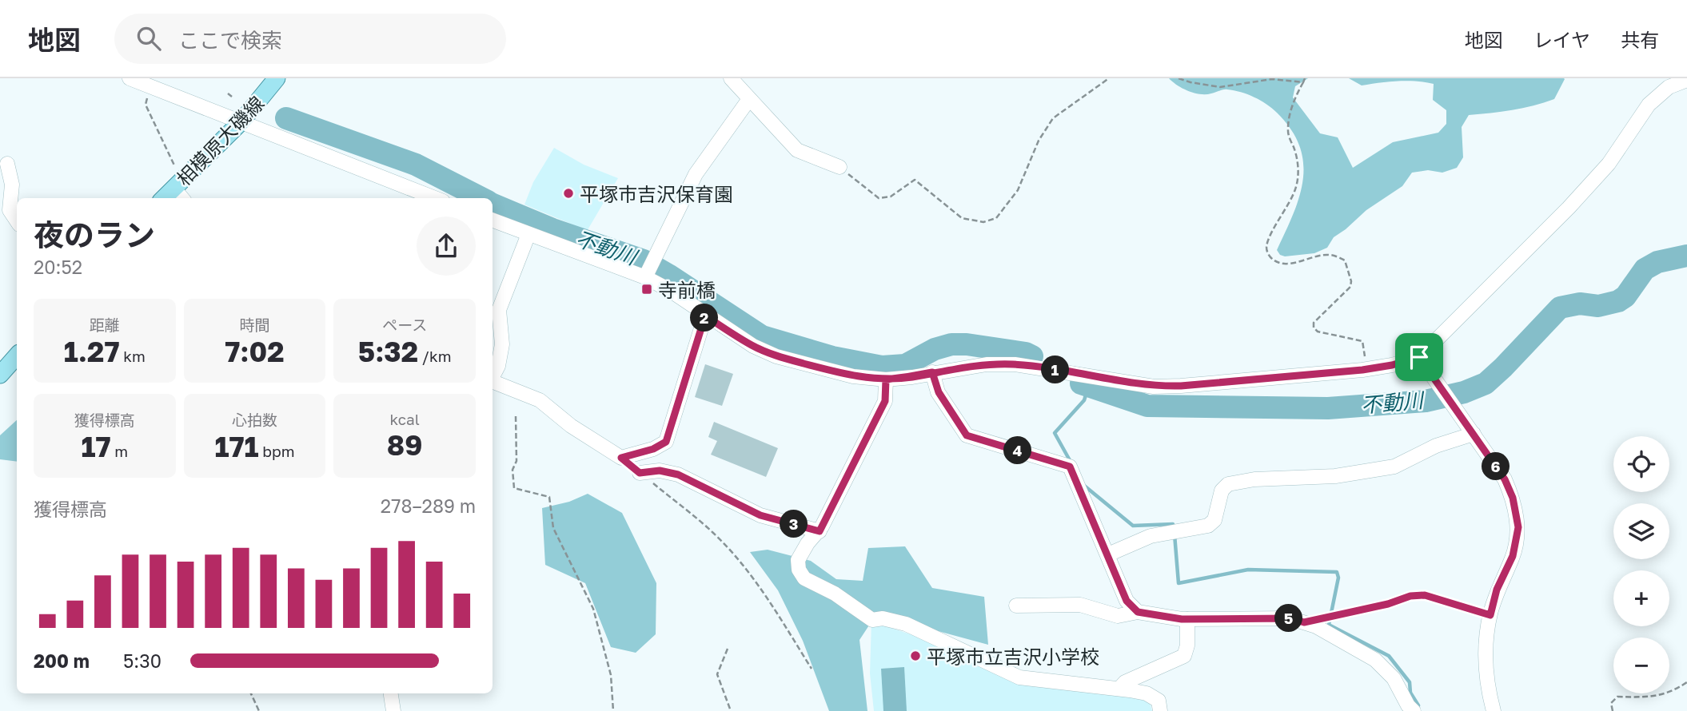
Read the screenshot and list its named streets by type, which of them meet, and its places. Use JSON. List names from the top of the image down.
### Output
{
  "streets": {
    "main road": ["相模原大磯線"]
  },
  "water": ["不動川"],
  "places": {
    "other": ["平塚市吉沢保育園", "平塚市立吉沢小学校"],
    "transit": ["寺前橋"]
  },
  "page": {
    "header": "地図",
    "search": "ここで検索",
    "nav": ["地図", "レイヤ", "共有"],
    "heading": ["夜のラン", "20:52"],
    "stats": [
      ["距離", "1.27 km"],
      ["時間", "7:02"],
      ["ペース", "5:32 /km"],
      ["獲得標高", "17 m"],
      ["心拍数", "171 bpm"],
      ["kcal", "89"]
    ],
    "pins": [
      "2",
      "1",
      "4",
      "6",
      "3",
      "5"
    ],
    "map_buttons": ["+", "−"],
    "chart": ["獲得標高", "278–289 m"],
    "list": [
      {
        "name": "200 m",
        "note": "5:30"
      }
    ]
  }
}
